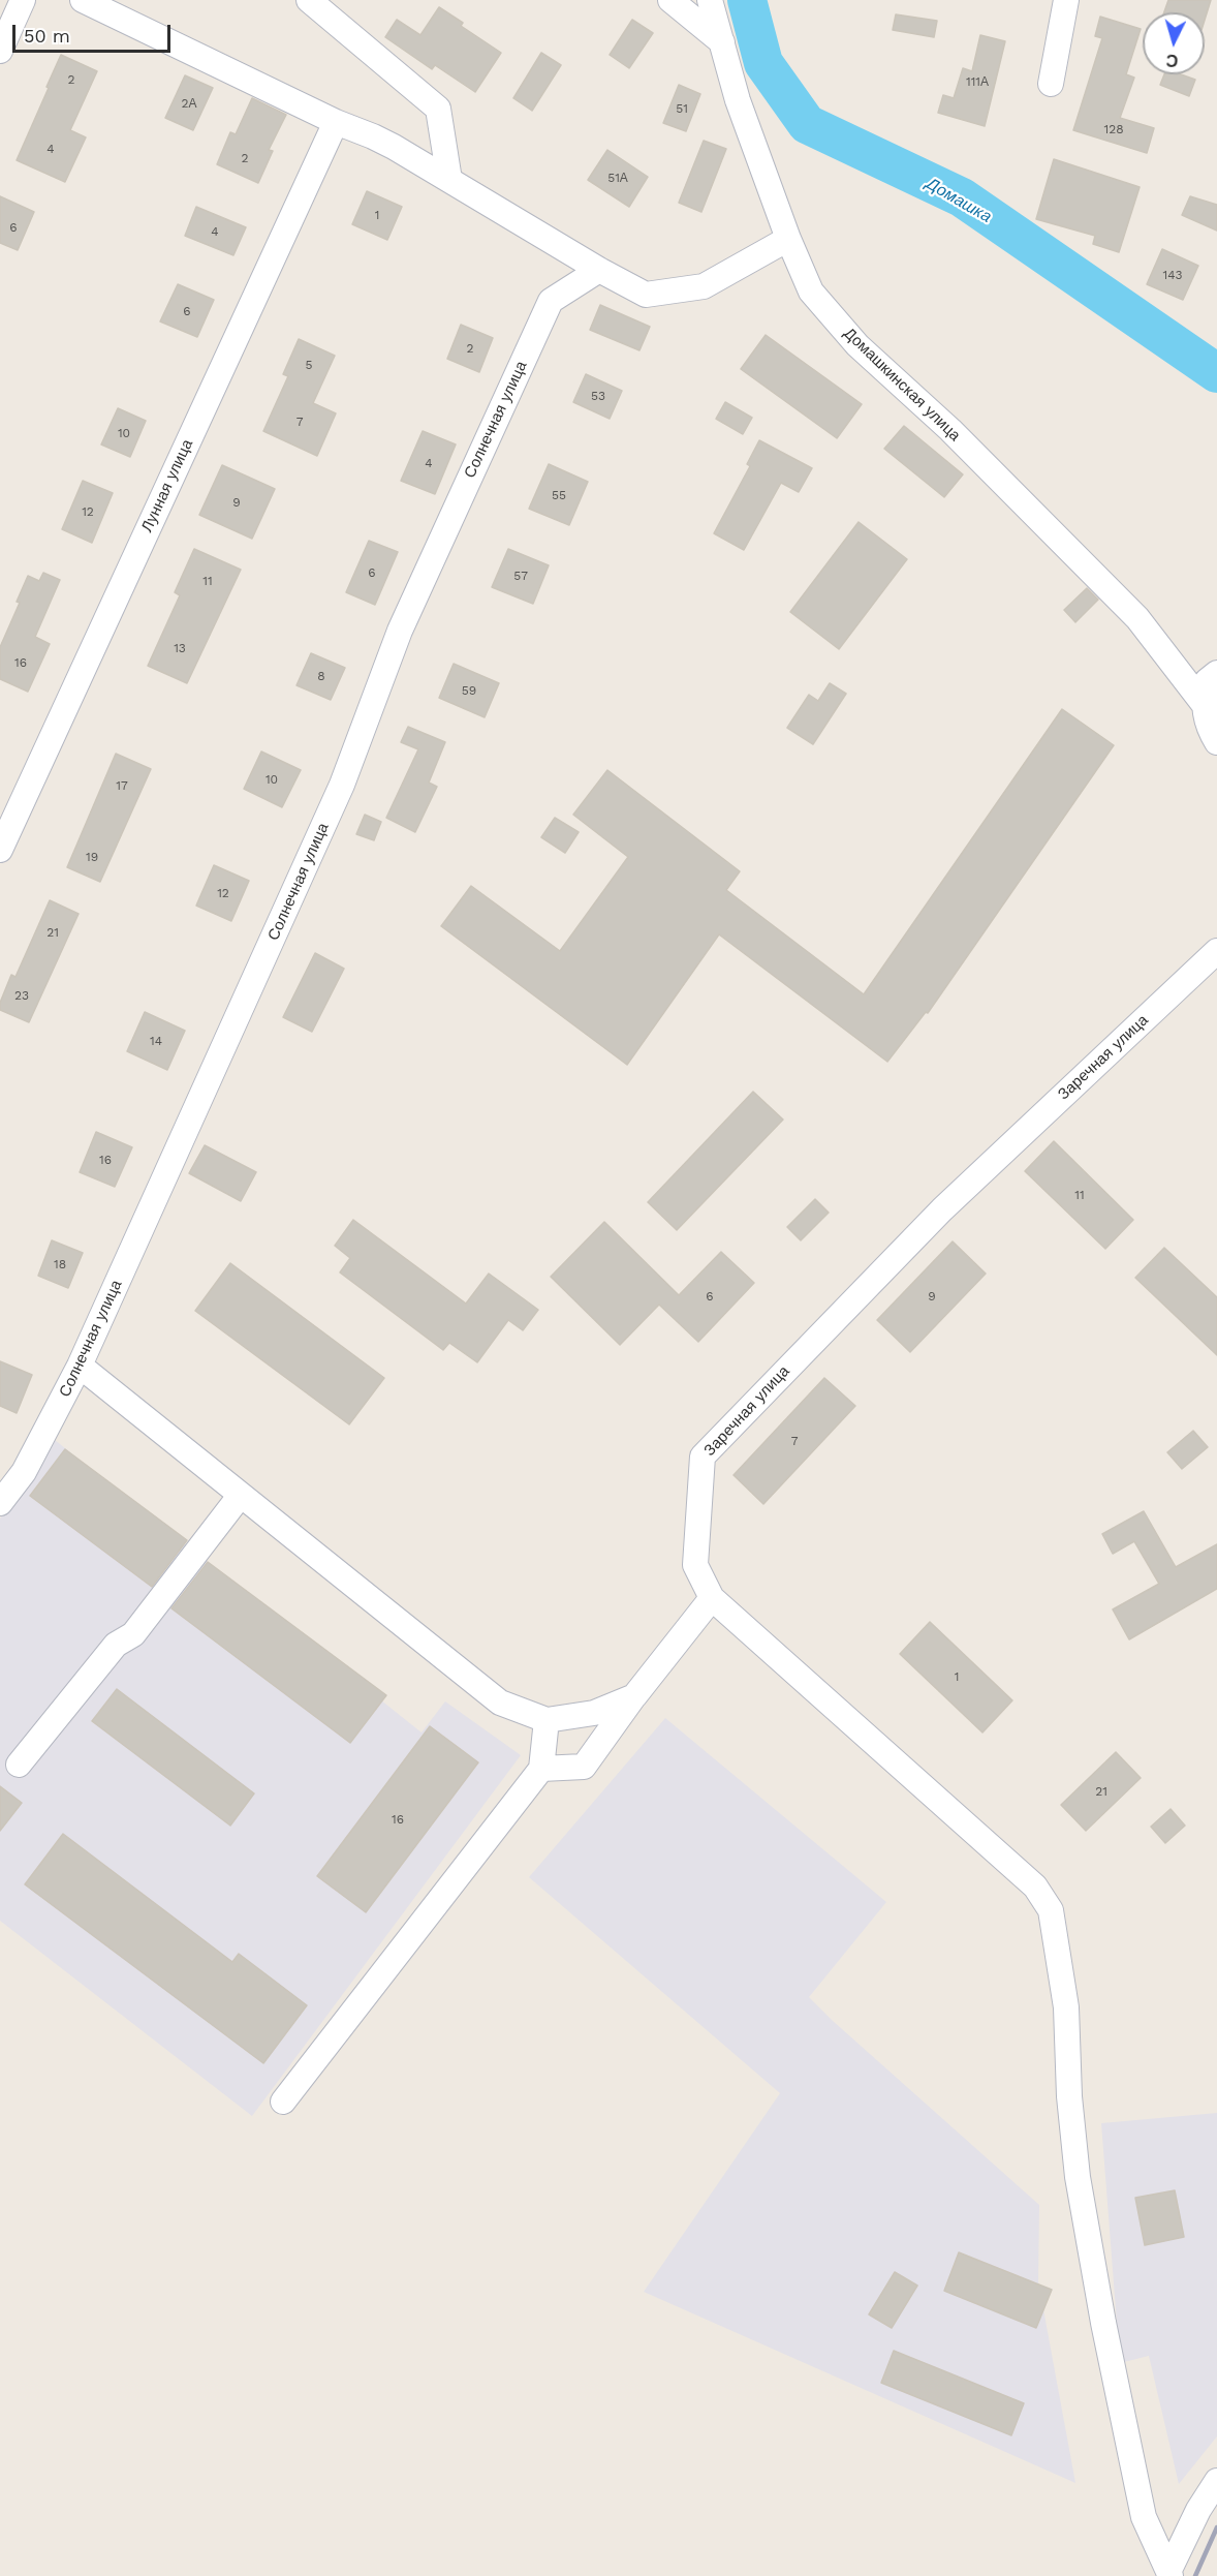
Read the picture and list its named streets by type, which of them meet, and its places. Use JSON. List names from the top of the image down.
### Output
{
  "streets": {
    "street": [
      "Домашкинская улица",
      "Солнечная улица",
      "Лунная улица",
      "Заречная улица"
    ]
  },
  "water": ["Домашка"],
  "house_numbers": [
    "2",
    "111А",
    "2А",
    "51",
    "128",
    "4",
    "2",
    "51А",
    "1",
    "6",
    "4",
    "143",
    "6",
    "2",
    "5",
    "53",
    "7",
    "10",
    "4",
    "55",
    "9",
    "12",
    "6",
    "57",
    "11",
    "13",
    "16",
    "8",
    "59",
    "10",
    "17",
    "19",
    "12",
    "21",
    "23",
    "14",
    "16",
    "11",
    "18",
    "6",
    "9",
    "7",
    "1",
    "21",
    "16"
  ],
  "scale_bar": "50 m",
  "north": "bottom"
}
